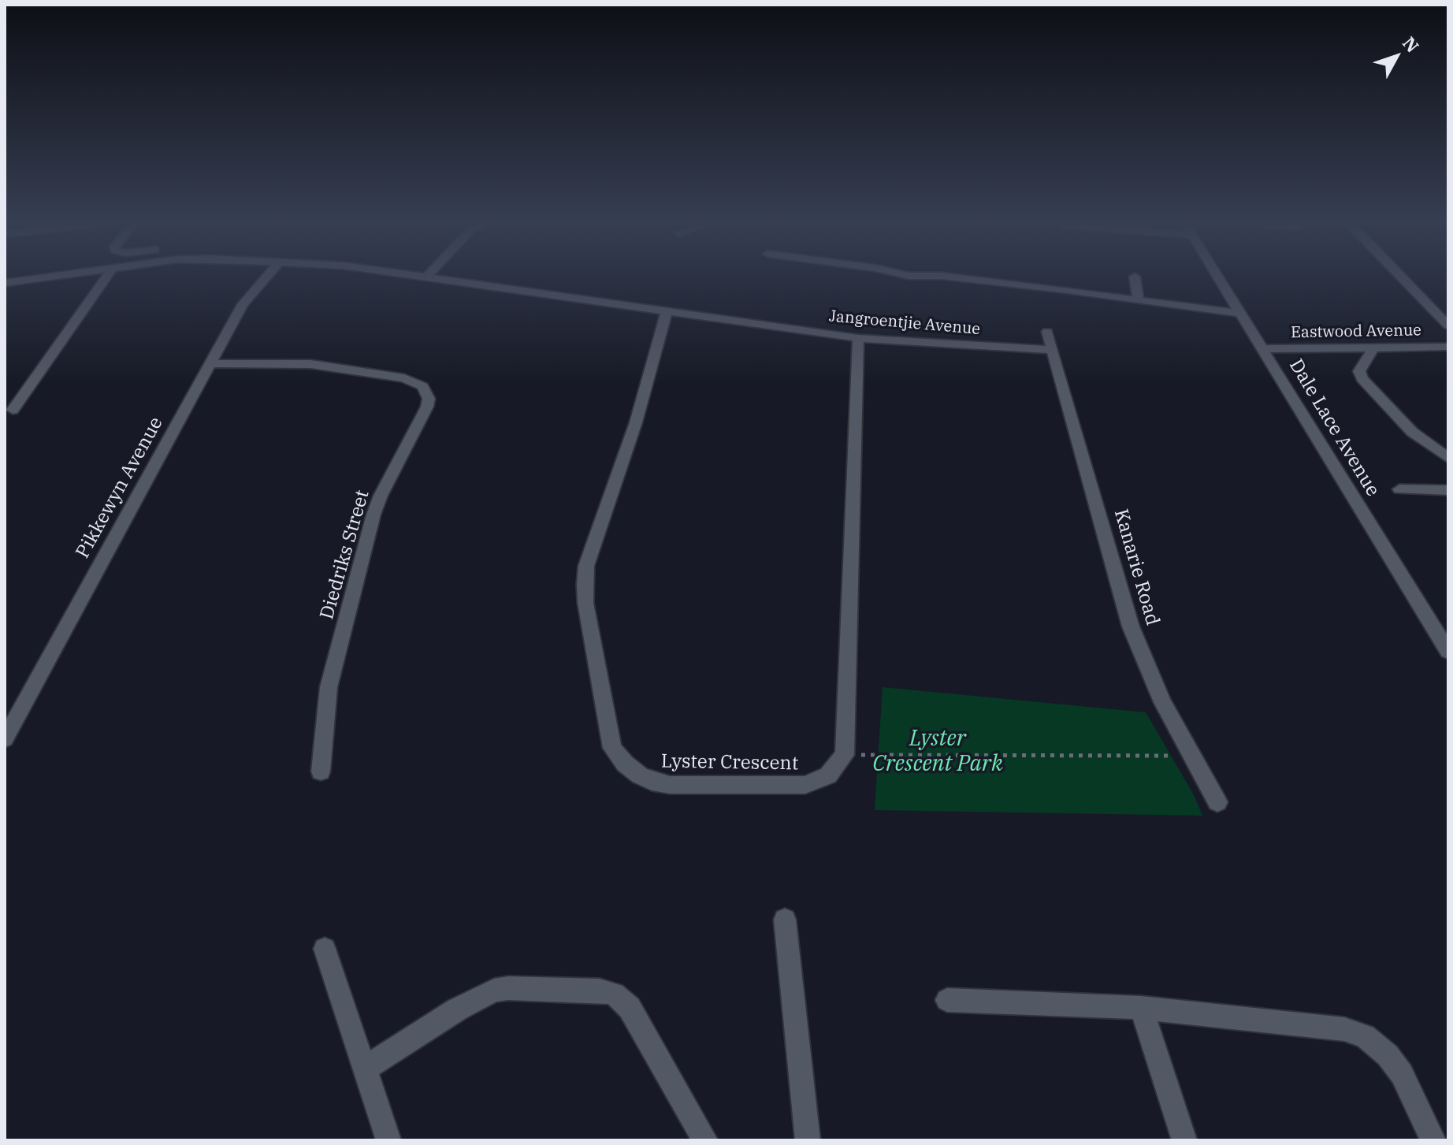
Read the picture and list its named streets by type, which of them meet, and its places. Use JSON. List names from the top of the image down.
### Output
{
  "streets": {
    "street": [
      "Jangroentjie Avenue",
      "Eastwood Avenue",
      "Dale Lace Avenue",
      "Pikkewyn Avenue",
      "Diedriks Street",
      "Kanarie Road",
      "Lyster Crescent"
    ]
  },
  "crossings": [
    ["Jangroentjie Avenue", "Kanarie Road"],
    ["Jangroentjie Avenue", "Lyster Crescent"],
    ["Eastwood Avenue", "Dale Lace Avenue"],
    ["Pikkewyn Avenue", "Diedriks Street"]
  ],
  "parks": ["Lyster Crescent Park"],
  "north": "top right"
}
